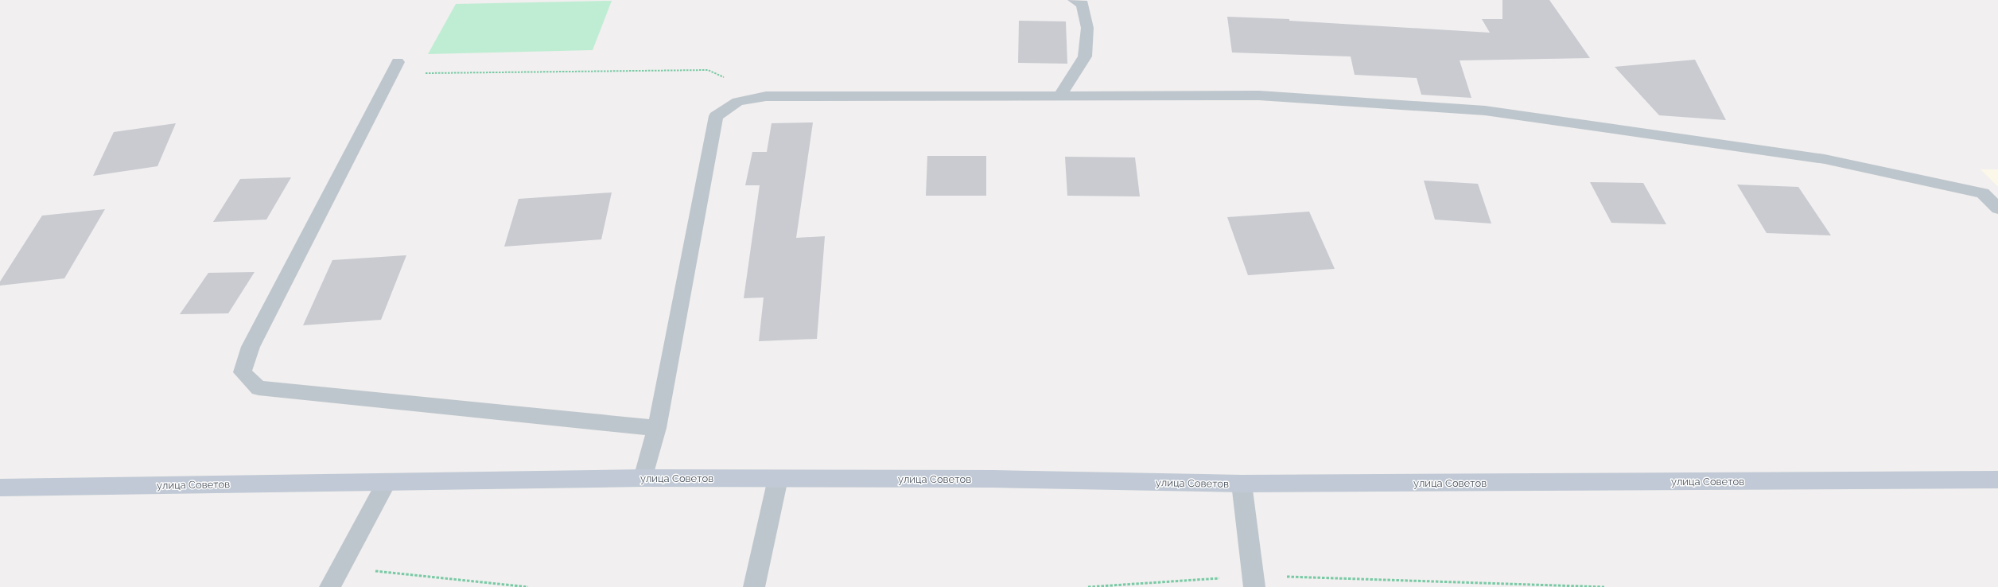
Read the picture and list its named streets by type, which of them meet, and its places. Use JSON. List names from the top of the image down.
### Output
{
  "streets": {
    "main road": ["улица Советов"]
  }
}
